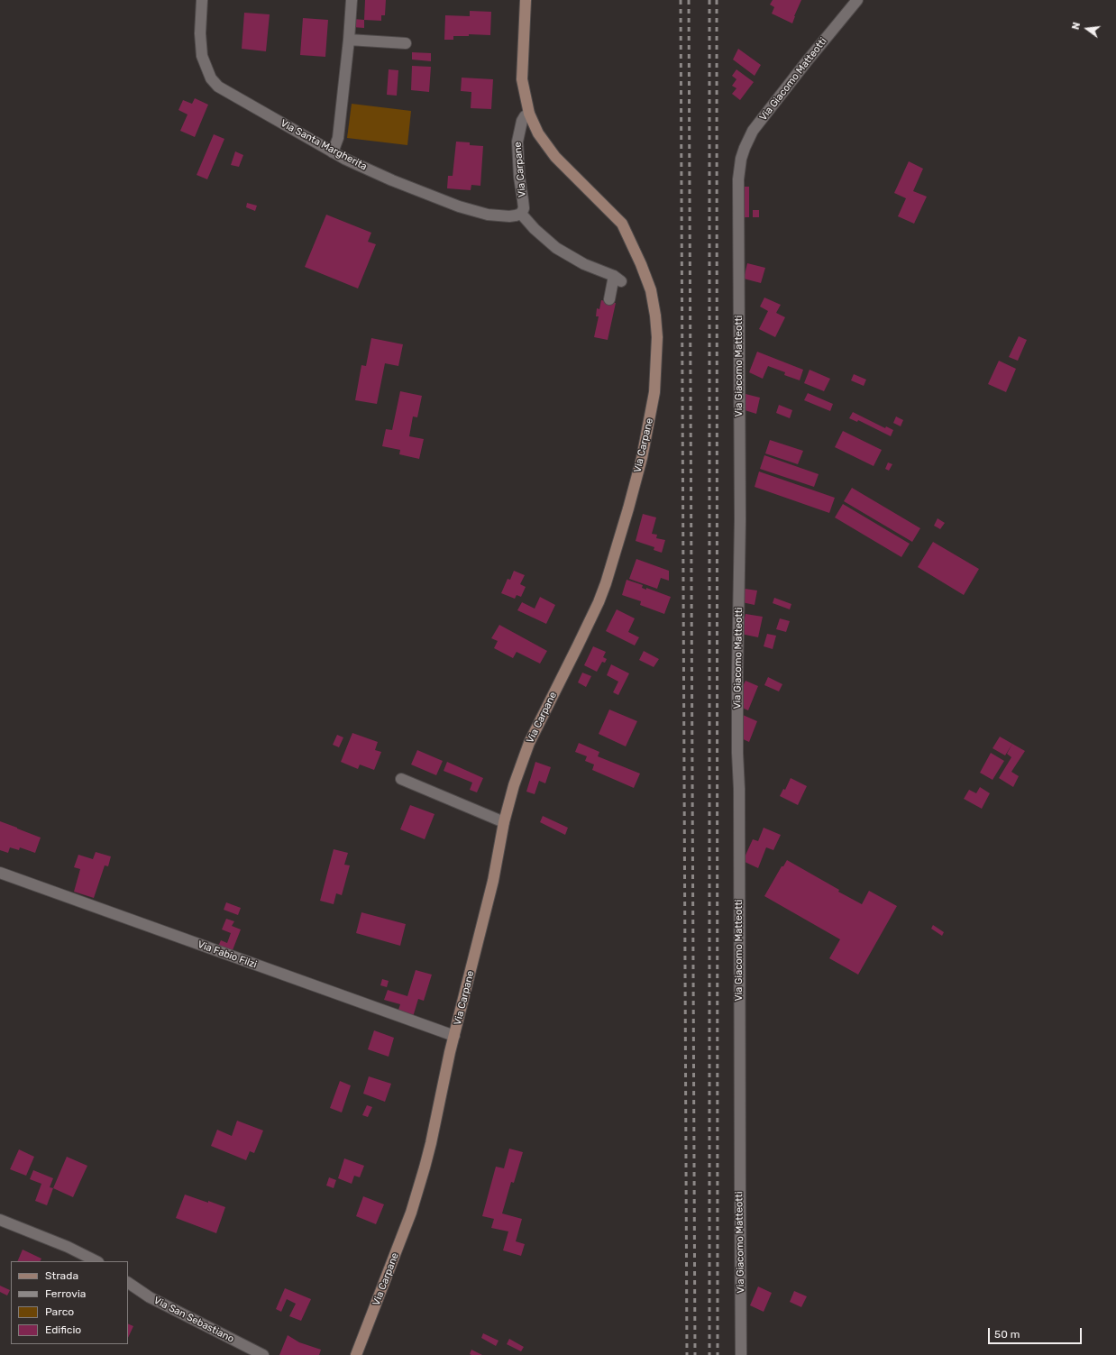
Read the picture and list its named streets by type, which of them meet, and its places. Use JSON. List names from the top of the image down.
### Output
{
  "streets": {
    "street": [
      "Via Giacomo Matteotti",
      "Via Santa Margherita",
      "Via Carpane",
      "Via Fabio Filzi",
      "Via San Sebastiano"
    ]
  },
  "crossings": [
    ["Via Santa Margherita", "Via Carpane"],
    ["Via Carpane", "Via Fabio Filzi"]
  ],
  "legend": [
    "Strada",
    "Ferrovia",
    "Parco",
    "Edificio"
  ],
  "scale_bar": "50 m",
  "north": "left"
}
